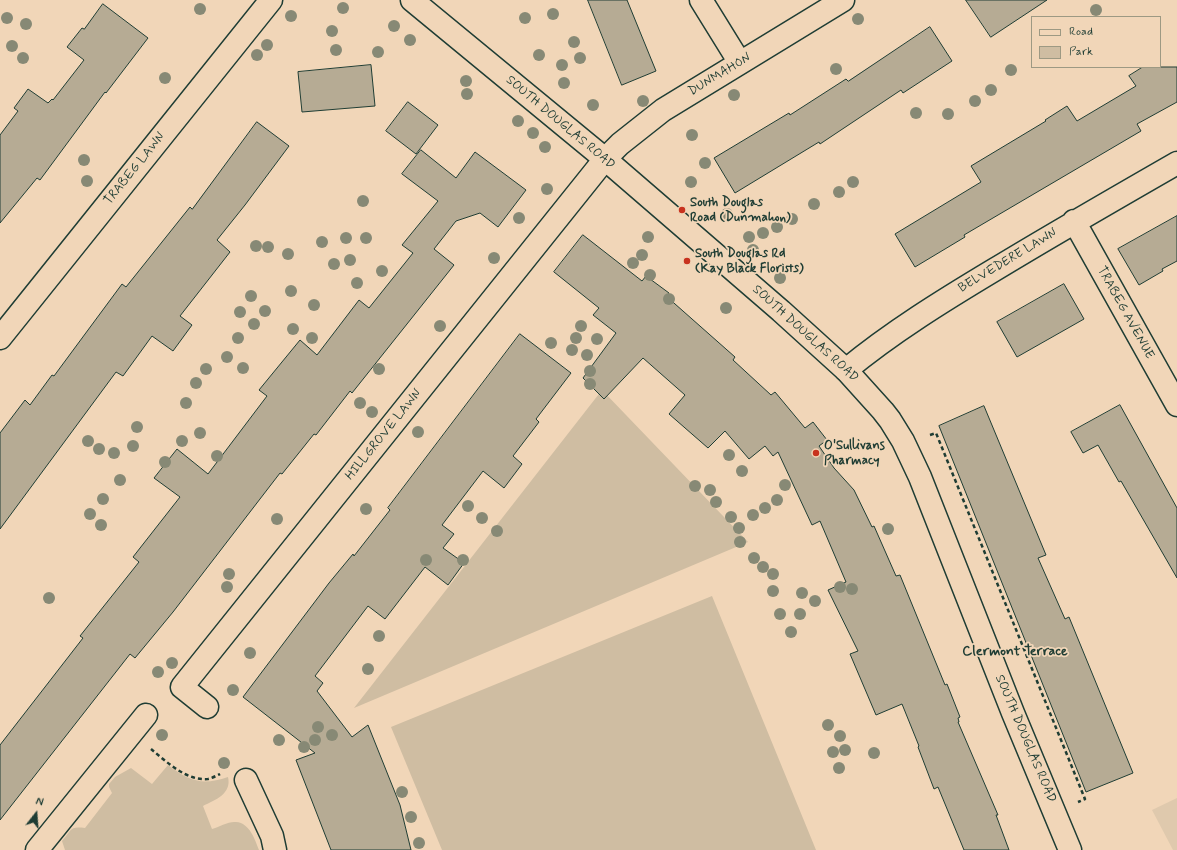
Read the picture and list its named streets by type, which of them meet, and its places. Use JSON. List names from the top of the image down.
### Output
{
  "streets": {
    "street": [
      "DUNMAHON",
      "SOUTH DOUGLAS ROAD",
      "TRABEG LAWN",
      "BELVEDERE LAWN",
      "TRABEG AVENUE",
      "HILLGROVE LAWN"
    ]
  },
  "crossings": [
    ["DUNMAHON", "SOUTH DOUGLAS ROAD"],
    ["DUNMAHON", "HILLGROVE LAWN"],
    ["SOUTH DOUGLAS ROAD", "BELVEDERE LAWN"],
    ["SOUTH DOUGLAS ROAD", "HILLGROVE LAWN"],
    ["BELVEDERE LAWN", "TRABEG AVENUE"]
  ],
  "districts": ["Clermont Terrace"],
  "places": ["South Douglas Road (Dunmahon)", "South Douglas Rd (Kay Black Florists)", "O'Sullivans Pharmacy"],
  "legend": ["Road", "Park"],
  "north": "top"
}
